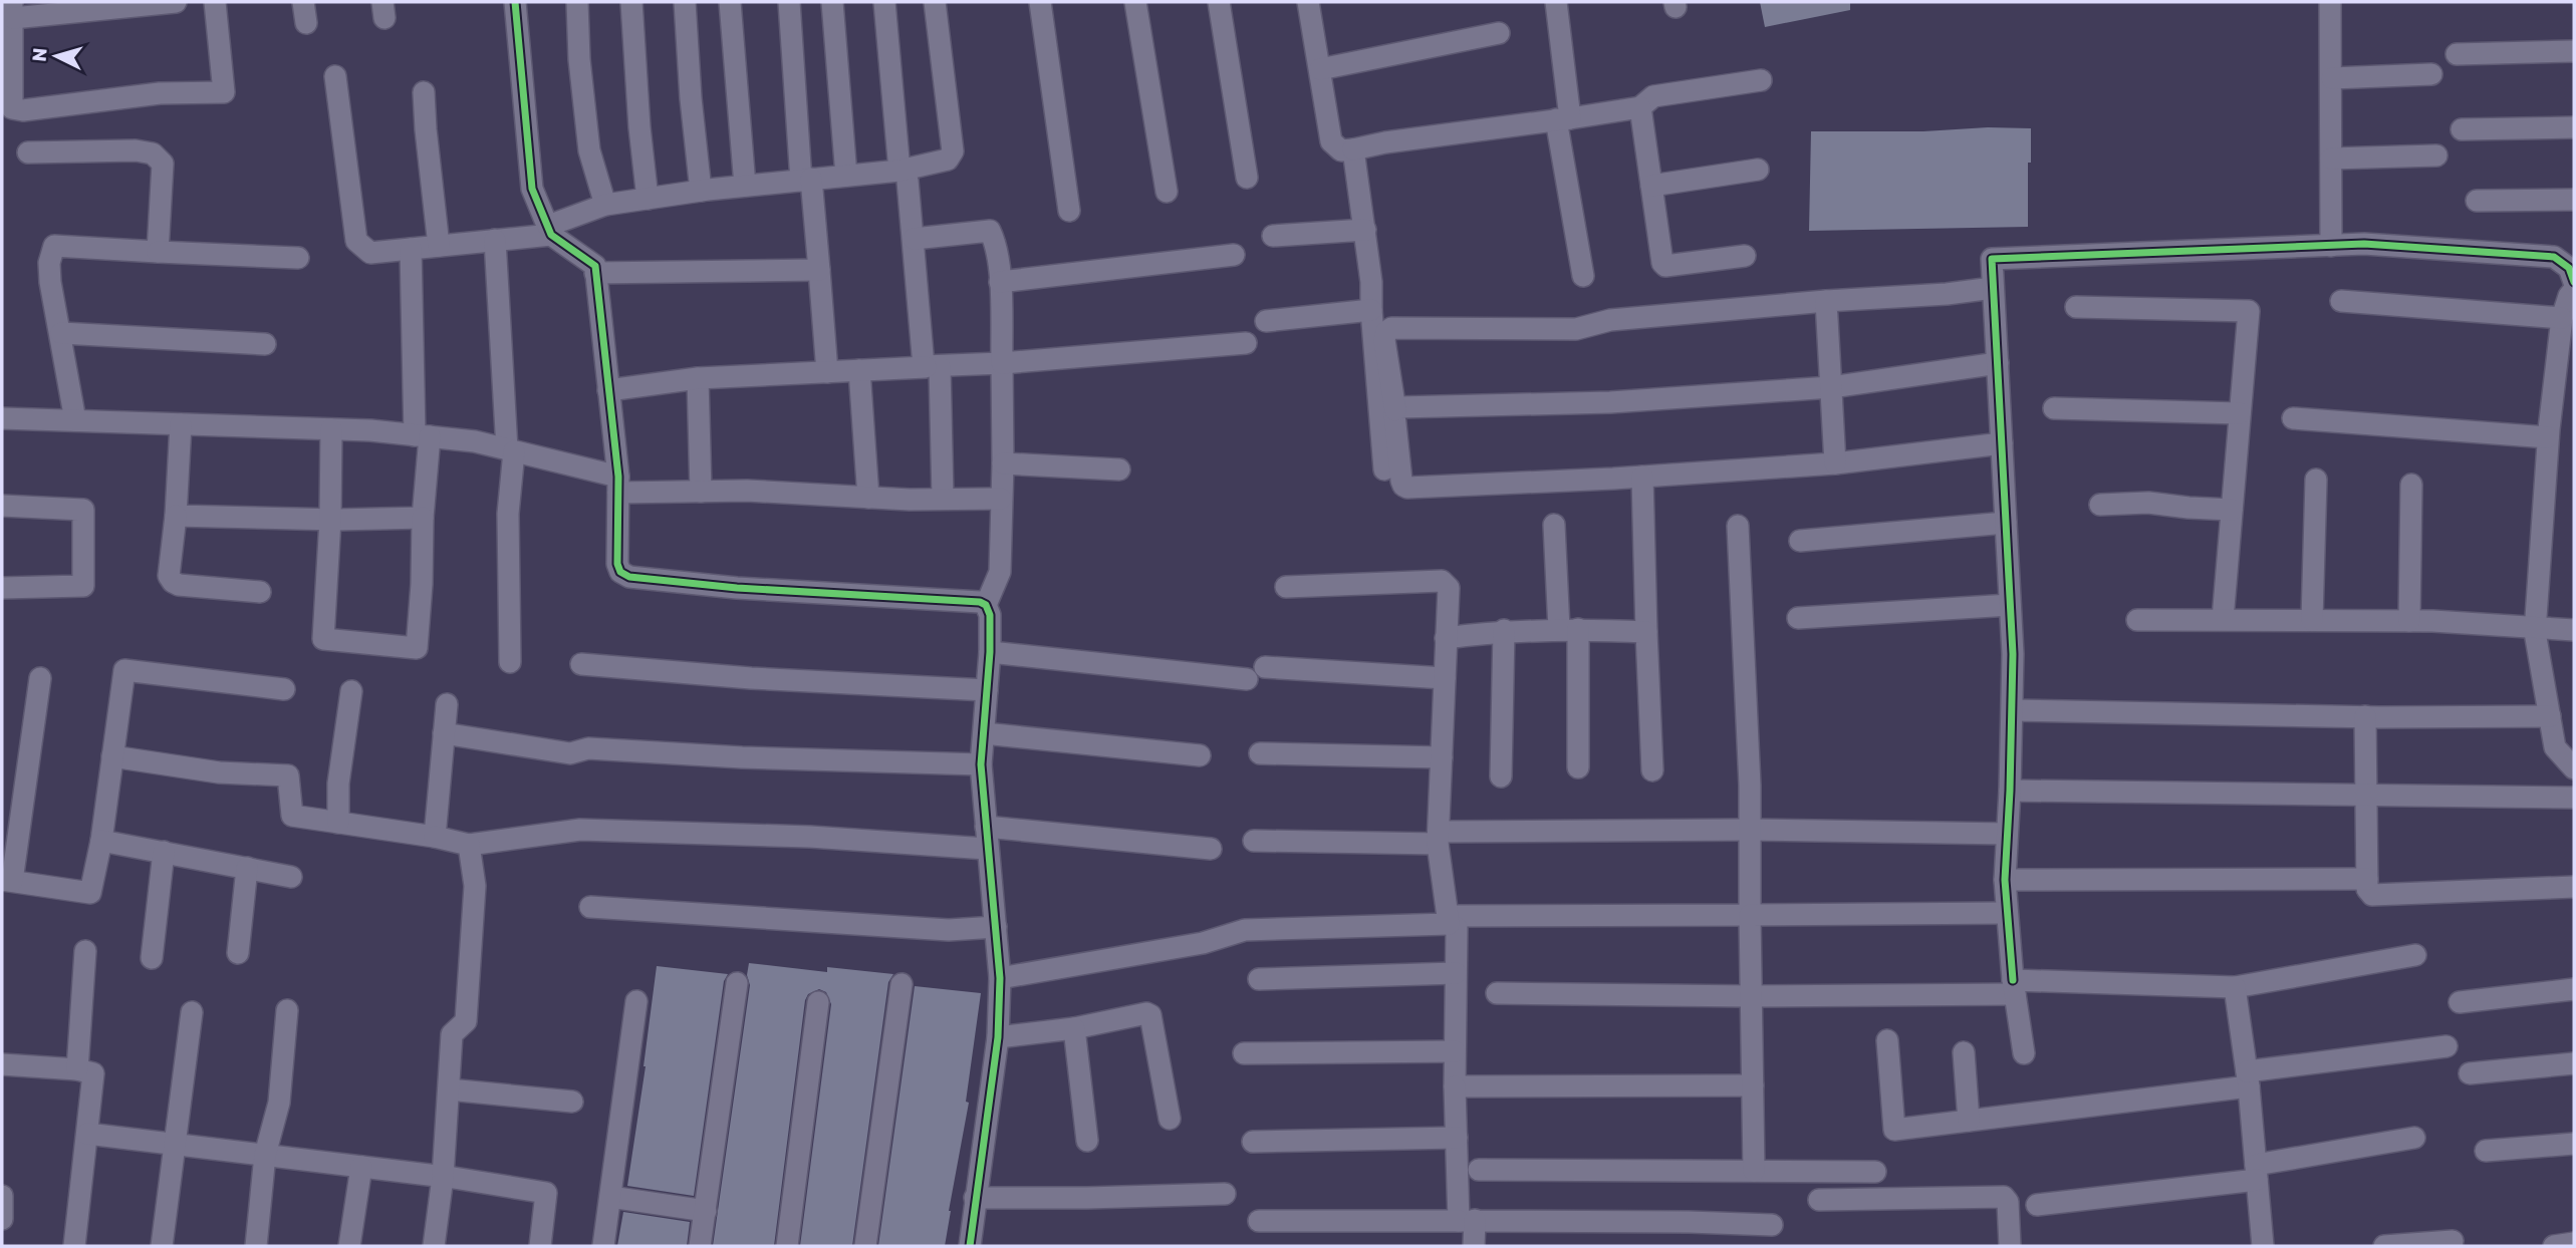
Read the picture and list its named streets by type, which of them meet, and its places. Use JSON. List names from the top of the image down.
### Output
{
  "north": "left"
}
